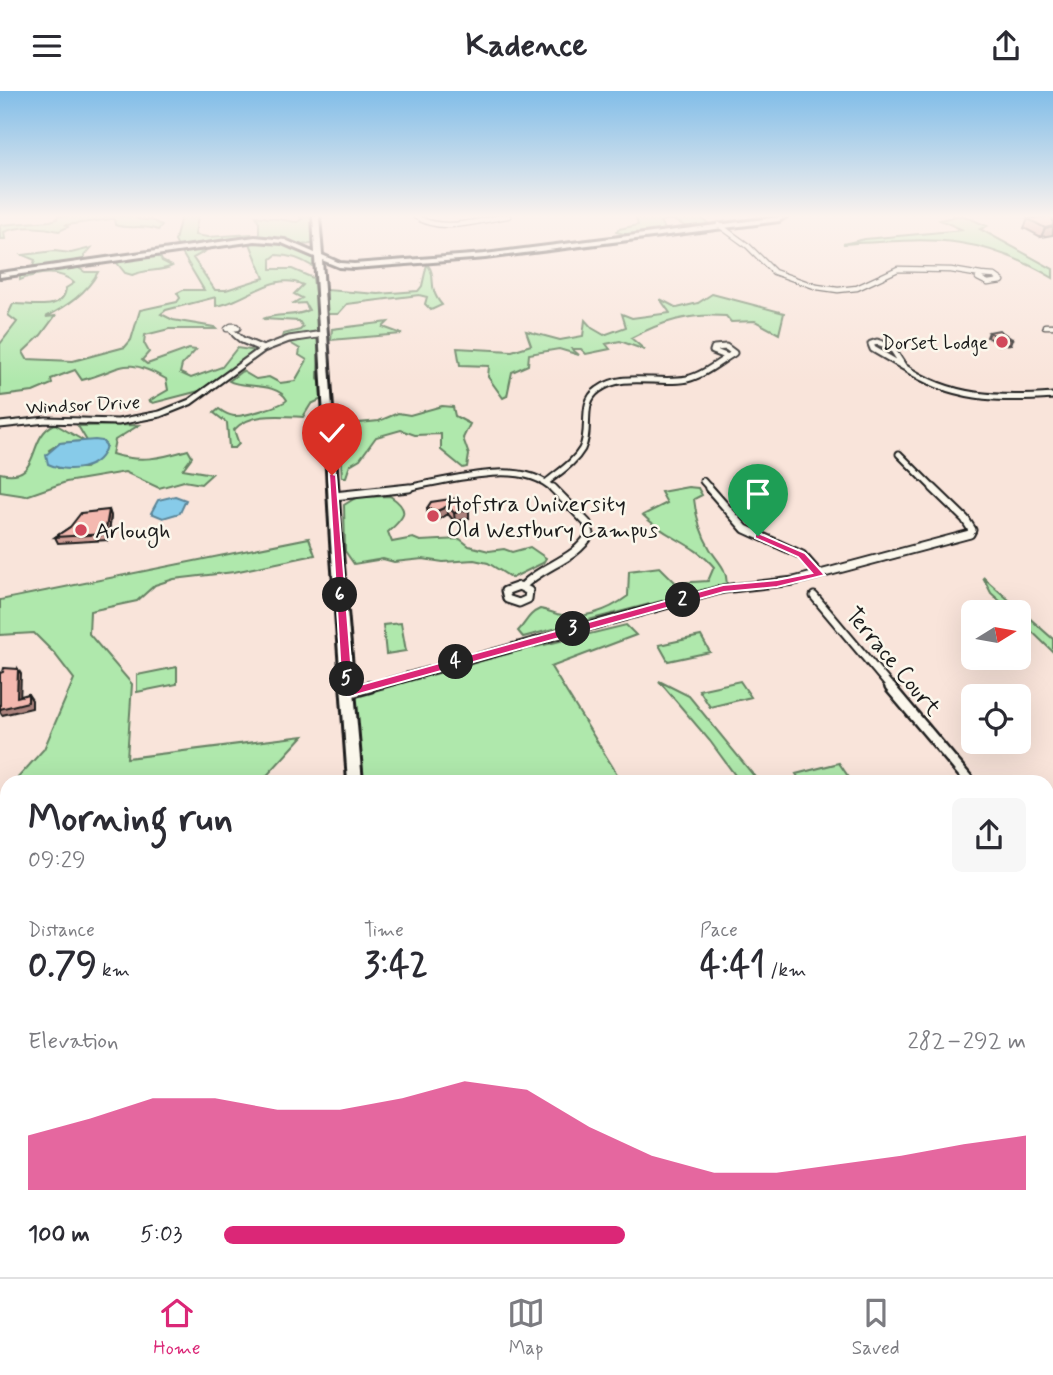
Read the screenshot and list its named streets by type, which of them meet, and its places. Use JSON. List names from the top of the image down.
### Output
{
  "streets": {
    "street": ["Windsor Drive", "Terrace Court"]
  },
  "places": ["Dorset Lodge", "Hofstra University Old Westbury Campus", "Arlough"],
  "north": "right",
  "page": {
    "header": "Kadence",
    "pins": [
      "6",
      "2",
      "3",
      "4",
      "5"
    ],
    "heading": ["Morning run", "09:29"],
    "stats": [
      ["Distance", "0.79 km"],
      ["Time", "3:42"],
      ["Pace", "4:41 /km"]
    ],
    "chart": ["Elevation", "282–292 m"],
    "list": [
      {
        "name": "100 m",
        "note": "5:03"
      }
    ],
    "tabs": ["Home", "Map", "Saved"]
  }
}
